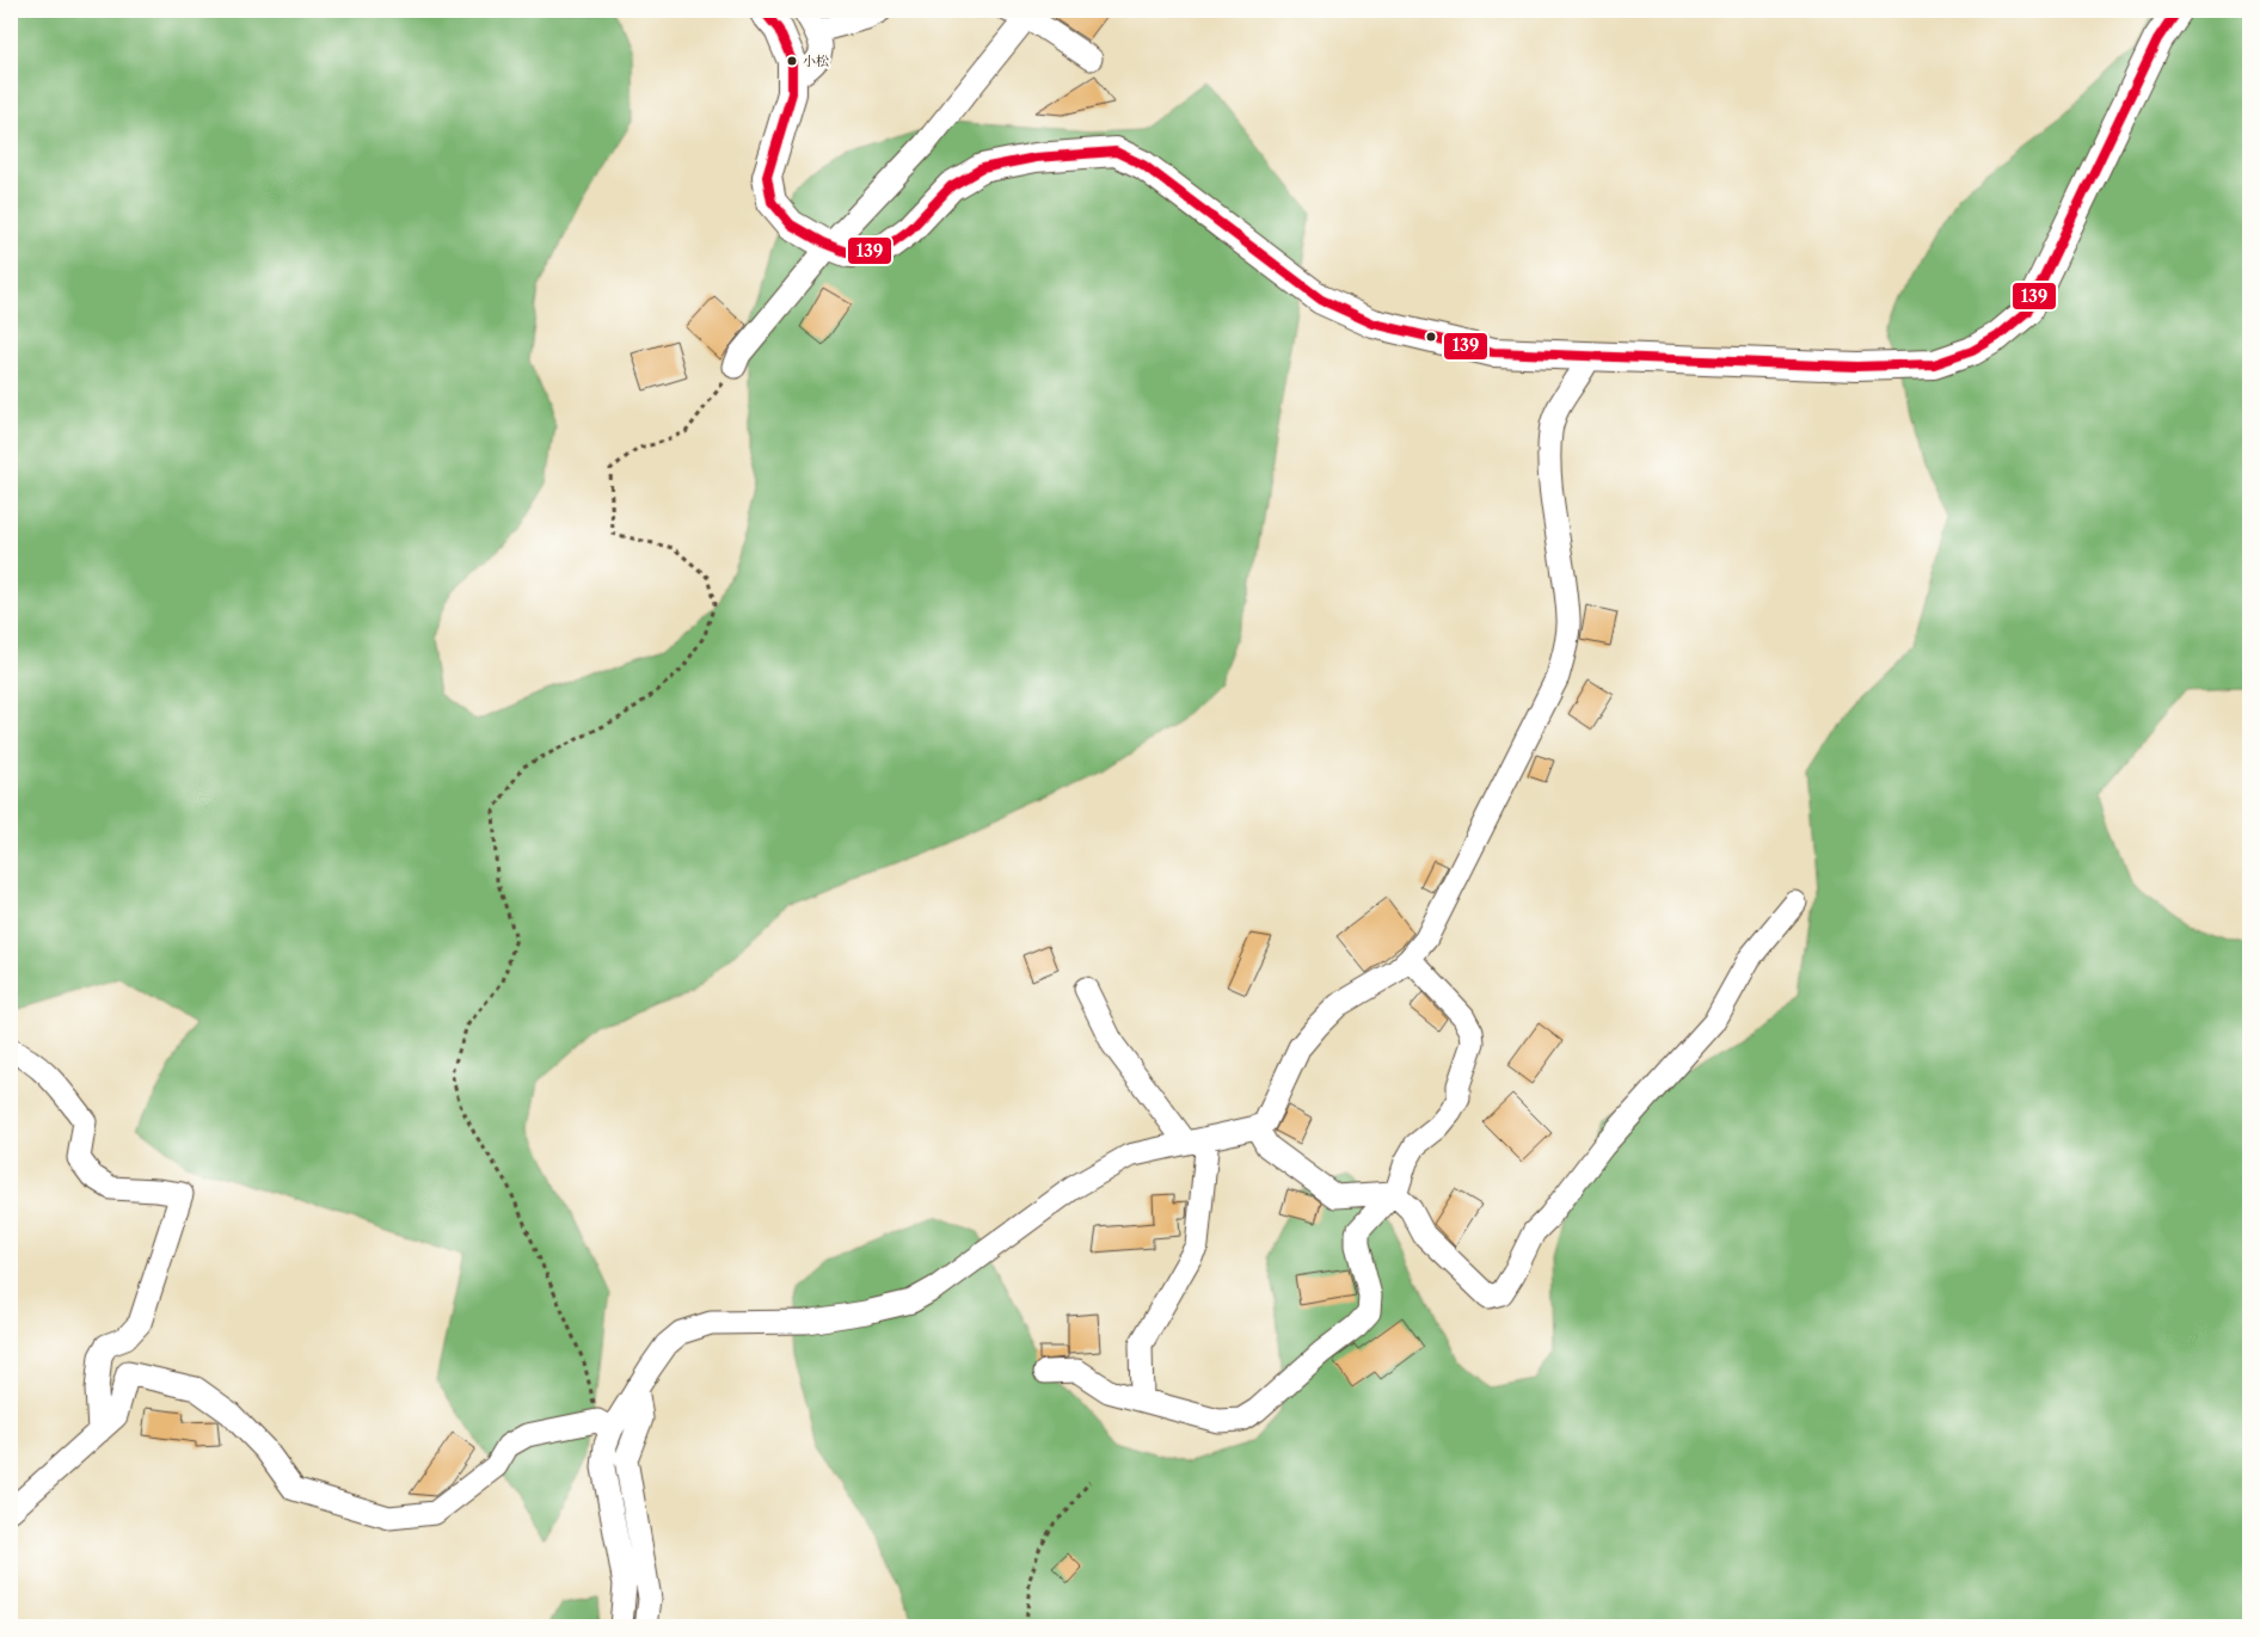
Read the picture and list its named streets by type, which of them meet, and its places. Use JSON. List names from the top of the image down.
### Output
{
  "places": ["小松"],
  "lines": ["transit line 139"]
}
